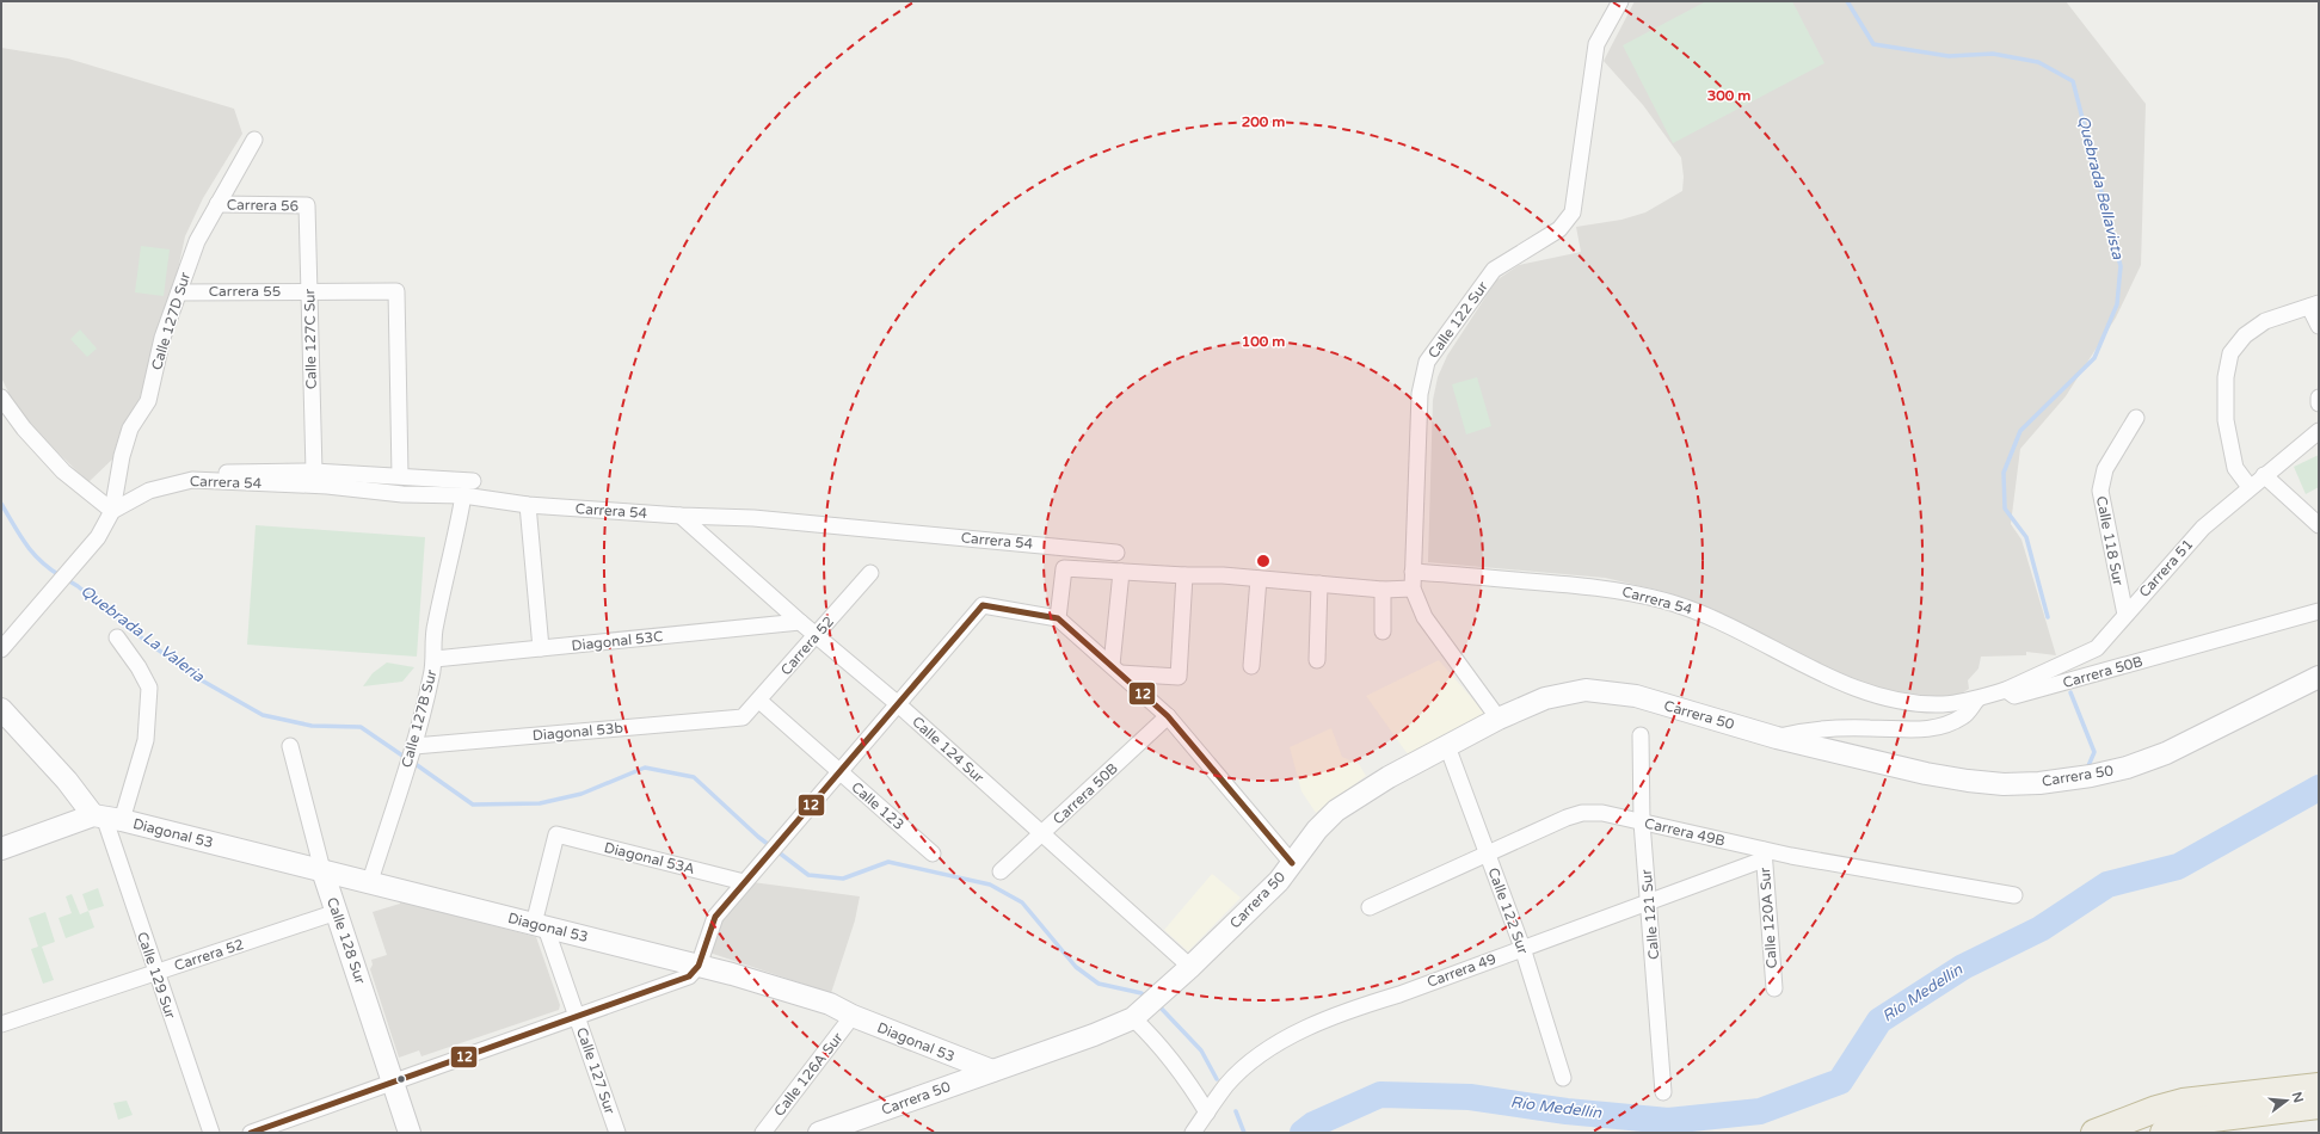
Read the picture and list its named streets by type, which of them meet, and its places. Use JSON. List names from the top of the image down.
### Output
{
  "streets": {
    "main road": [
      "Carrera 50",
      "Diagonal 53",
      "Calle 128 Sur",
      "Calle 129 Sur"
    ],
    "street": [
      "Carrera 56",
      "Carrera 55",
      "Calle 122 Sur",
      "Calle 127D Sur",
      "Calle 127C Sur",
      "Carrera 54",
      "Calle 118 Sur",
      "Carrera 51",
      "Diagonal 53C",
      "Carrera 52",
      "Carrera 50B",
      "Calle 127B Sur",
      "Diagonal 53b",
      "Calle 124 Sur",
      "Calle 123",
      "Carrera 49B",
      "Diagonal 53A",
      "Calle 121 Sur",
      "Calle 120A Sur",
      "Carrera 49",
      "Calle 127 Sur",
      "Calle 126A Sur"
    ]
  },
  "crossings": [
    ["Carrera 56", "Calle 127D Sur"],
    ["Carrera 56", "Calle 127C Sur"],
    ["Carrera 55", "Calle 127D Sur"],
    ["Carrera 55", "Calle 127C Sur"],
    ["Carrera 55", "Carrera 54"],
    ["Calle 122 Sur", "Carrera 54"],
    ["Calle 122 Sur", "Carrera 50"],
    ["Calle 122 Sur", "Carrera 49B"],
    ["Calle 122 Sur", "Carrera 49"],
    ["Calle 127D Sur", "Carrera 54"],
    ["Calle 127C Sur", "Carrera 54"],
    ["Carrera 54", "Carrera 50B"],
    ["Carrera 54", "Calle 127B Sur"],
    ["Carrera 54", "Calle 124 Sur"],
    ["Calle 118 Sur", "Carrera 51"],
    ["Carrera 51", "Carrera 50B"],
    ["Diagonal 53C", "Calle 127B Sur"],
    ["Diagonal 53C", "Calle 124 Sur"],
    ["Carrera 52", "Diagonal 53b"],
    ["Carrera 52", "Calle 124 Sur"],
    ["Carrera 52", "Calle 123"],
    ["Carrera 52", "Calle 128 Sur"],
    ["Carrera 52", "Calle 129 Sur"],
    ["Carrera 50B", "Calle 124 Sur"],
    ["Carrera 50", "Calle 124 Sur"],
    ["Carrera 50", "Diagonal 53"],
    ["Calle 127B Sur", "Diagonal 53b"],
    ["Calle 127B Sur", "Diagonal 53"],
    ["Carrera 49B", "Calle 121 Sur"],
    ["Carrera 49B", "Calle 120A Sur"],
    ["Carrera 49B", "Carrera 49"],
    ["Diagonal 53", "Diagonal 53A"],
    ["Diagonal 53", "Calle 128 Sur"],
    ["Diagonal 53", "Calle 129 Sur"],
    ["Diagonal 53", "Calle 127 Sur"],
    ["Diagonal 53", "Calle 126A Sur"],
    ["Diagonal 53A", "Calle 127 Sur"],
    ["Calle 121 Sur", "Carrera 49"],
    ["Calle 120A Sur", "Carrera 49"]
  ],
  "water": ["Quebrada Bellavista", "Quebrada La Valeria", "Río Medellín"],
  "lines": ["transit line 12"],
  "north": "right",
  "rings": ["300 m", "200 m", "100 m"]
}
